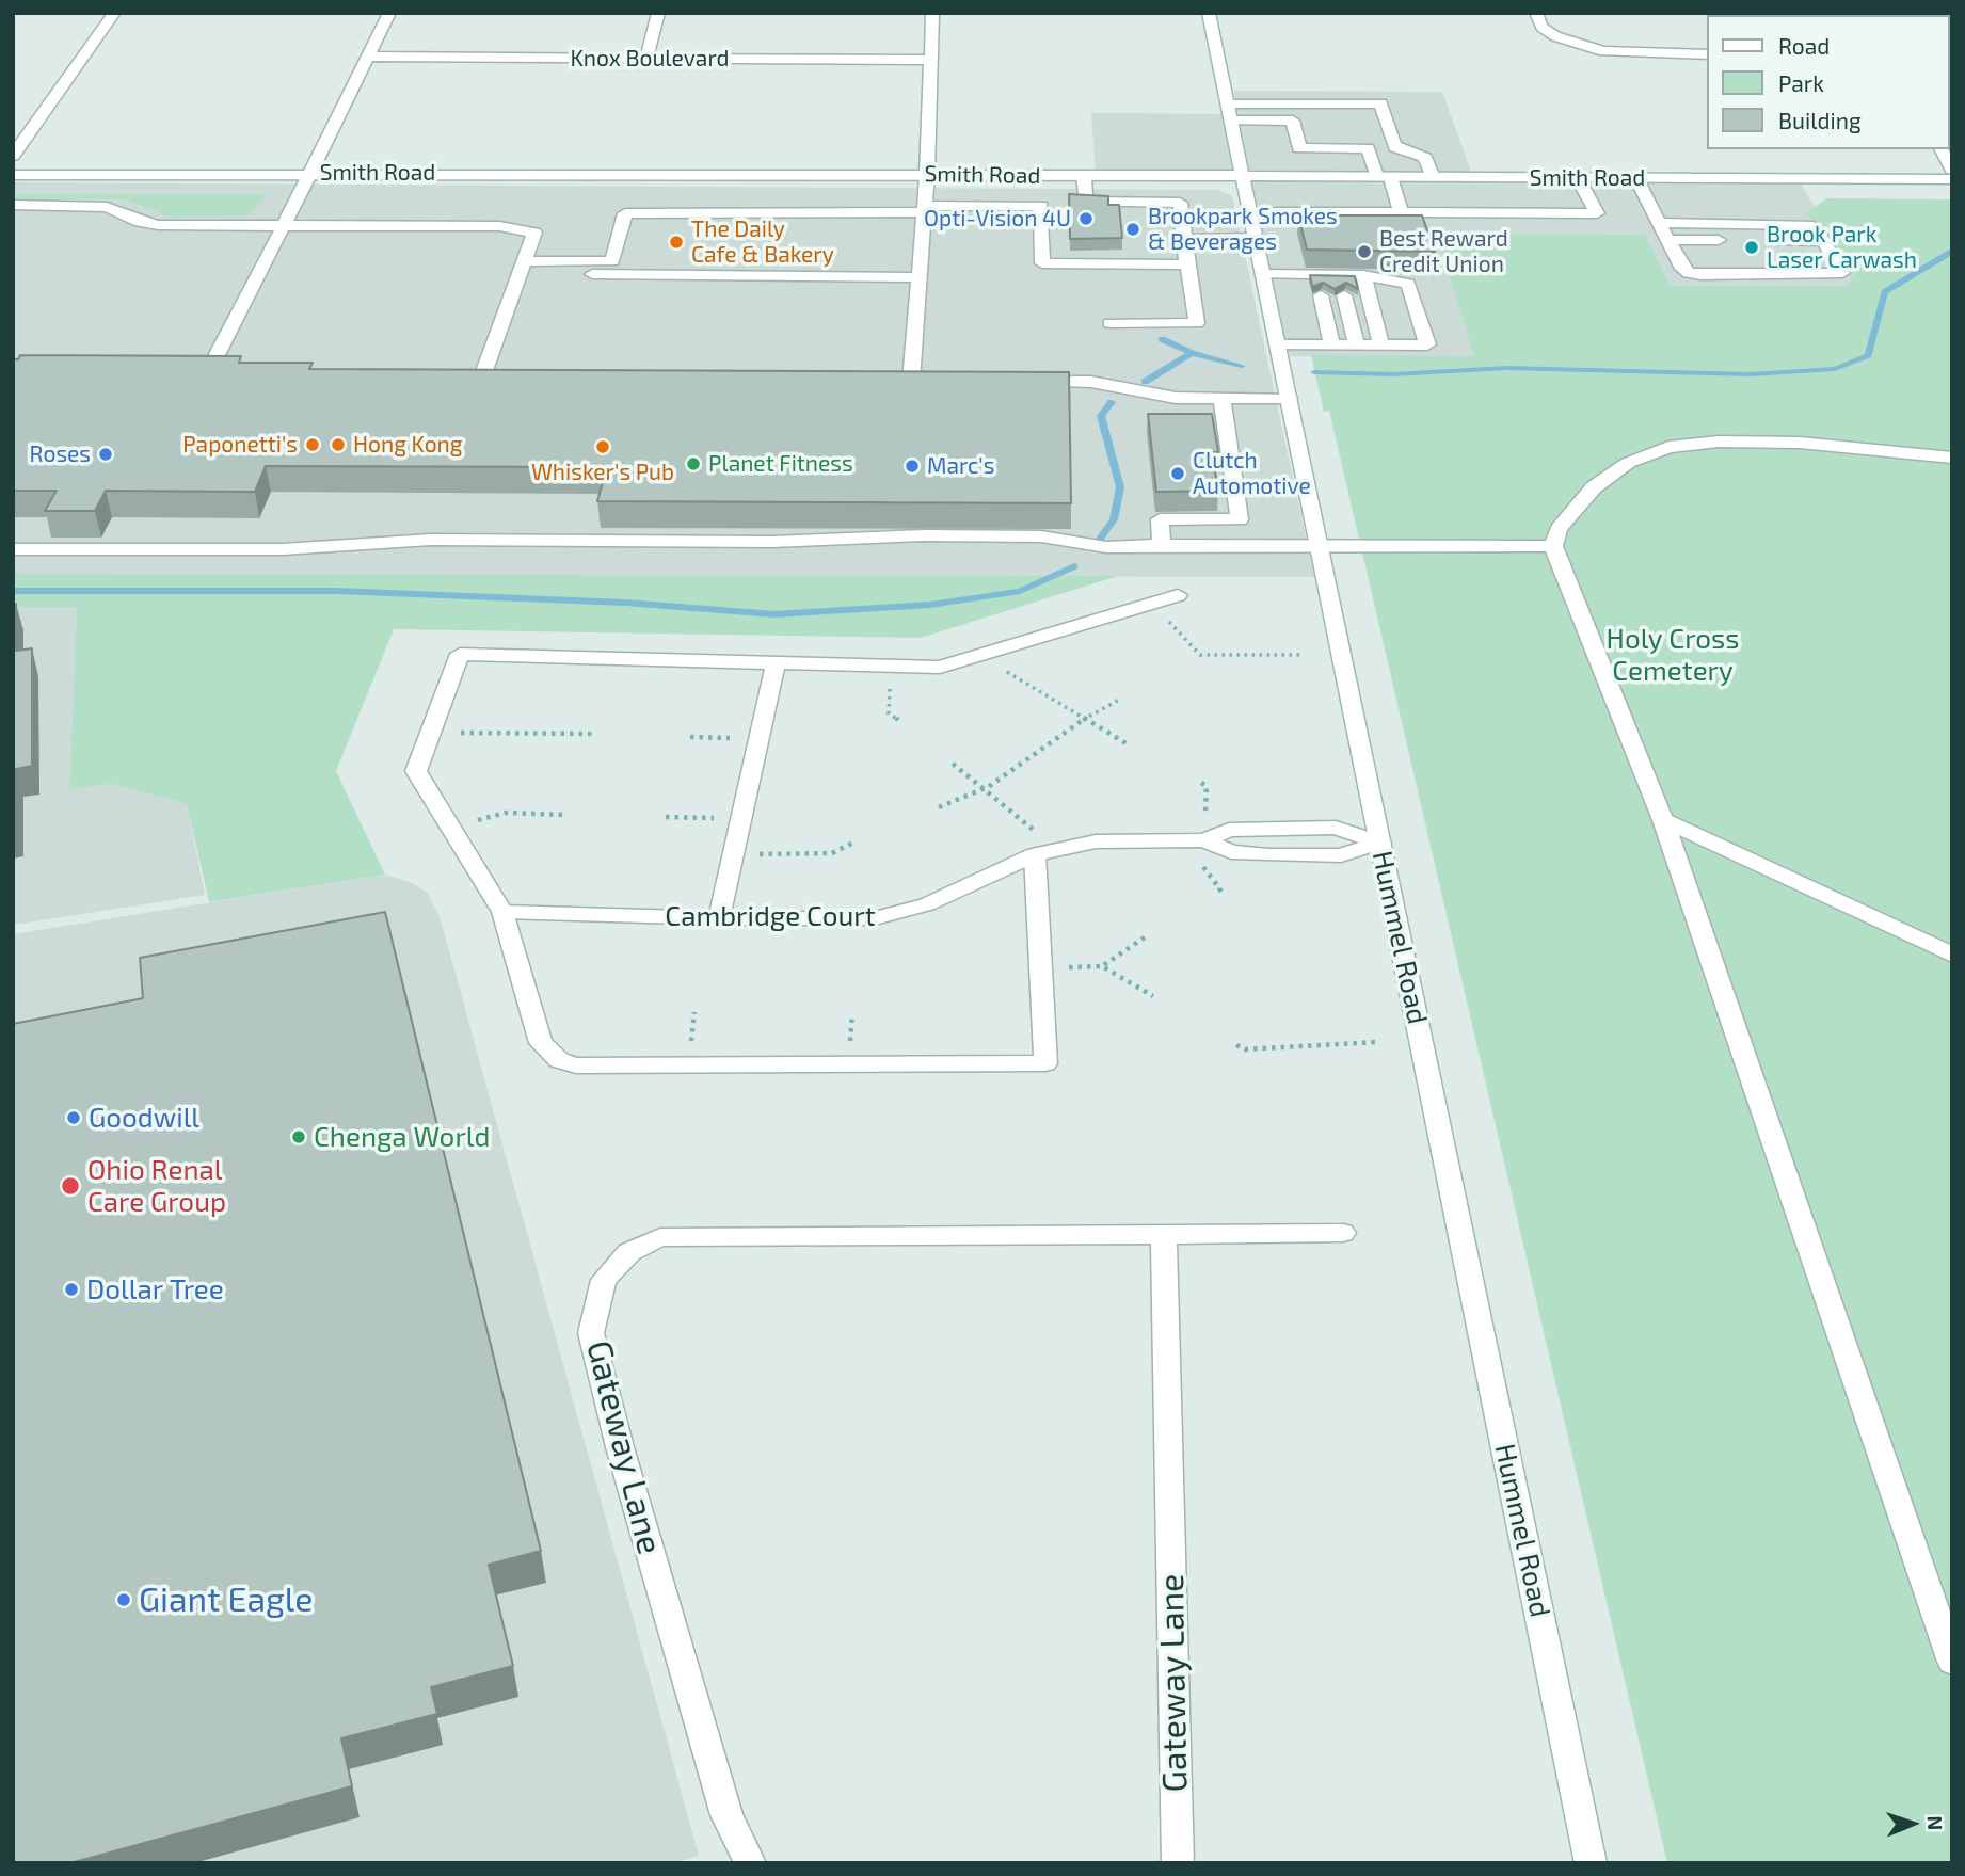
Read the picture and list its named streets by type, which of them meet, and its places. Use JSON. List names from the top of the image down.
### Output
{
  "streets": {
    "street": [
      "Knox Boulevard",
      "Smith Road",
      "Cambridge Court",
      "Hummel Road",
      "Gateway Lane"
    ]
  },
  "crossings": [
    ["Smith Road", "Hummel Road"],
    ["Cambridge Court", "Hummel Road"]
  ],
  "parks": ["Holy Cross Cemetery"],
  "places": [
    "Opti-Vision 4U",
    "Brookpark Smokes & Beverages",
    "The Daily Cafe & Bakery",
    "Brook Park Laser Carwash",
    "Best Reward Credit Union",
    "Paponetti's",
    "Hong Kong",
    "Whisker's Pub",
    "Roses",
    "Planet Fitness",
    "Marc's",
    "Clutch Automotive",
    "Goodwill",
    "Chenga World",
    "Ohio Renal Care Group",
    "Dollar Tree",
    "Giant Eagle"
  ],
  "legend": ["Road", "Park", "Building"],
  "north": "right"
}
